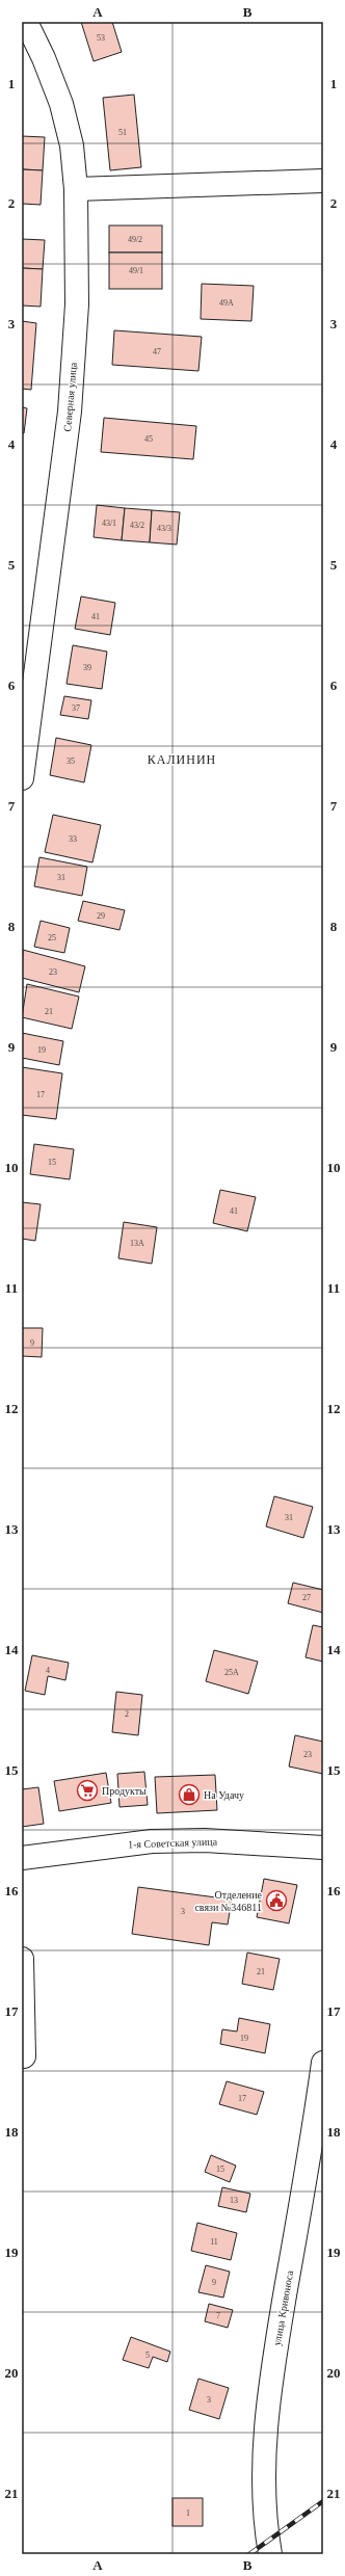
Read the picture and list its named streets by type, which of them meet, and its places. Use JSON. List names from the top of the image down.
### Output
{
  "streets": {
    "street": ["Северная улица", "1-я Советская улица", "улица Кривоноса"]
  },
  "districts": ["КАЛИНИН"],
  "places": {
    "supermarket": ["Продукты"],
    "shop": ["На Удачу"],
    "public building": ["Отделение связи №346811"]
  },
  "house_numbers": [
    "53",
    "51",
    "49/2",
    "49/1",
    "49А",
    "47",
    "45",
    "43/1",
    "43/2",
    "43/3",
    "41",
    "39",
    "37",
    "35",
    "33",
    "31",
    "29",
    "25",
    "23",
    "21",
    "19",
    "17",
    "15",
    "41",
    "13А",
    "9",
    "31",
    "27",
    "4",
    "25А",
    "2",
    "23",
    "3",
    "21",
    "19",
    "17",
    "15",
    "13",
    "11",
    "9",
    "7",
    "5",
    "3",
    "1"
  ],
  "grid": {
    "columns": ["A", "B"],
    "rows": [
      "1",
      "2",
      "3",
      "4",
      "5",
      "6",
      "7",
      "8",
      "9",
      "10",
      "11",
      "12",
      "13",
      "14",
      "15",
      "16",
      "17",
      "18",
      "19",
      "20",
      "21"
    ]
  }
}
